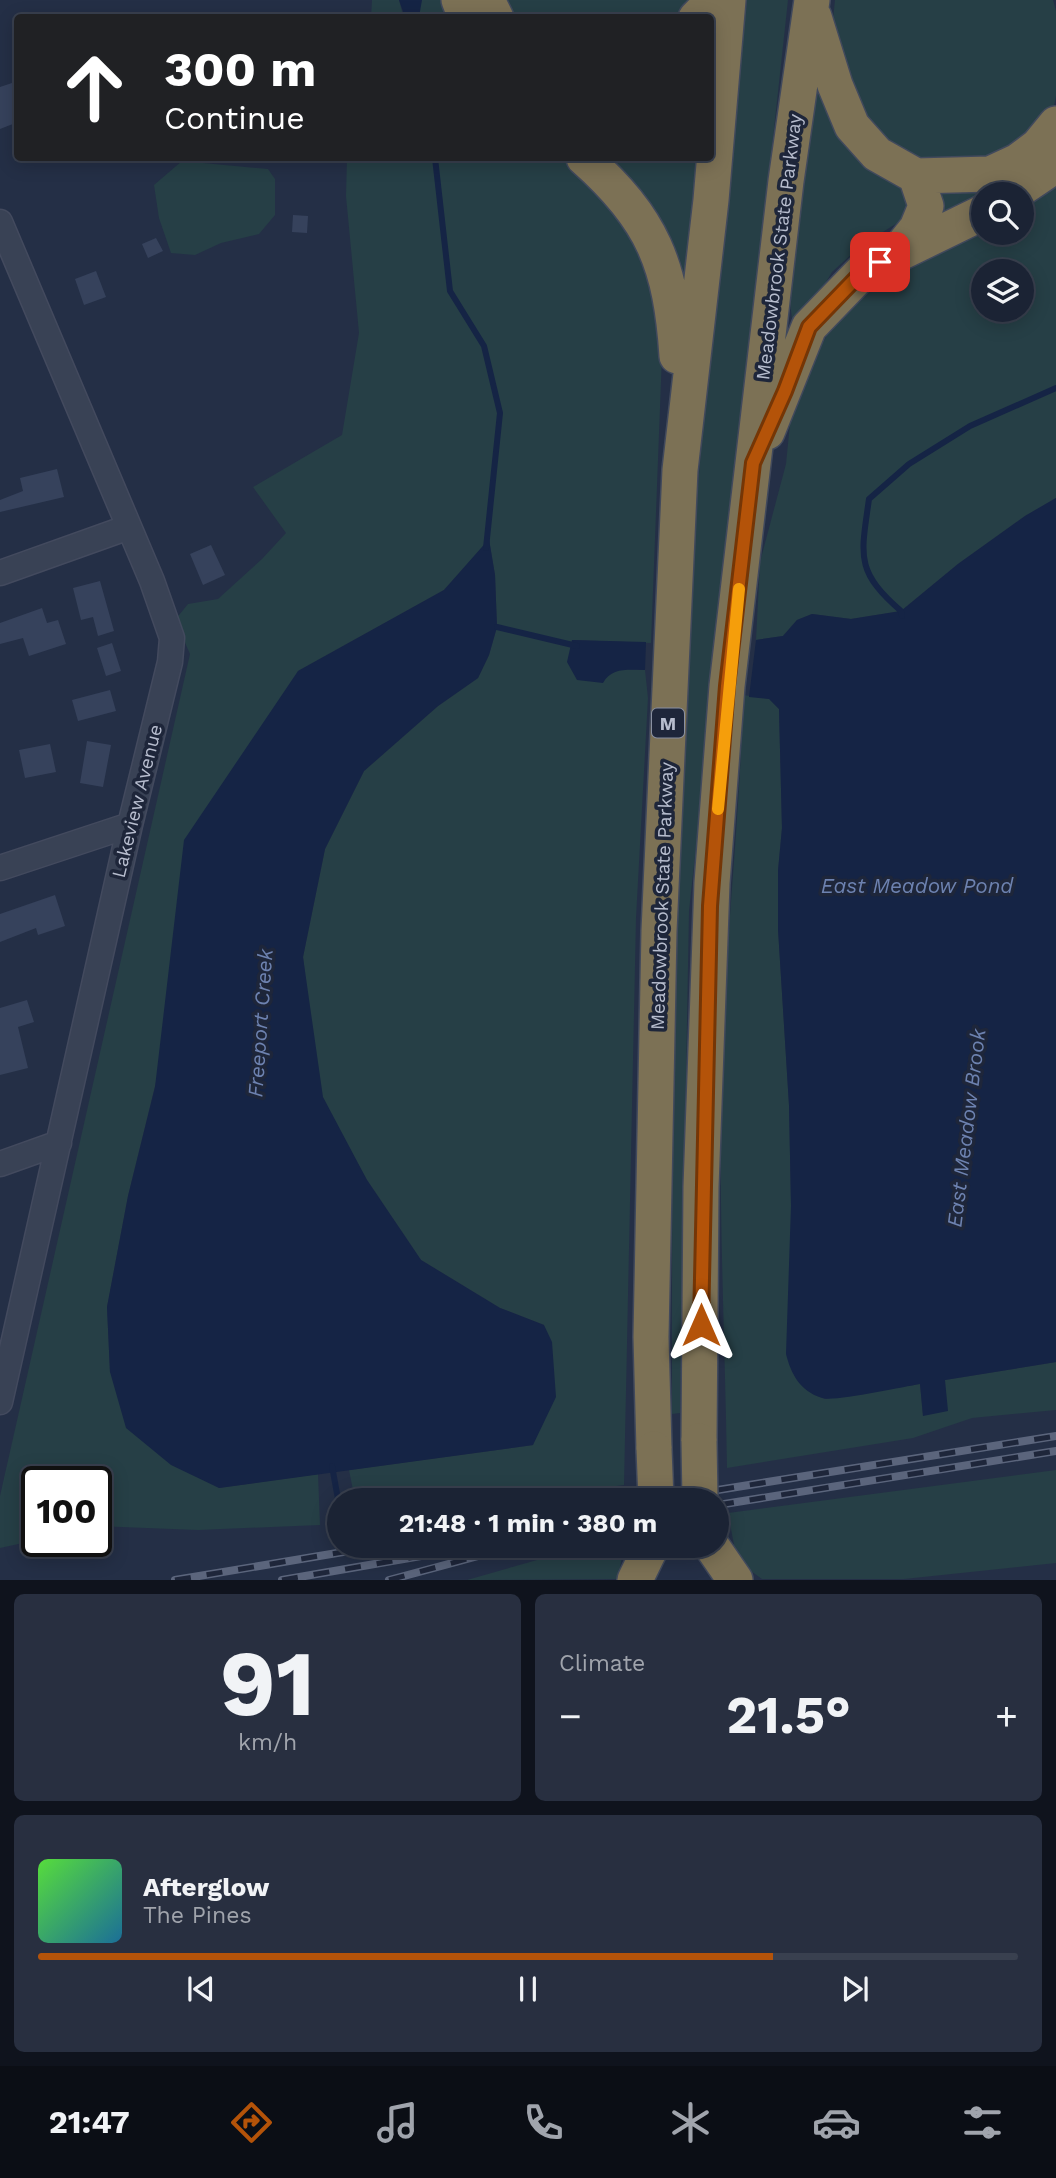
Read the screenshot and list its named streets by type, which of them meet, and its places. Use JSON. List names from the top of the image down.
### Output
{
  "streets": {
    "highway": ["Meadowbrook State Parkway", "M"],
    "street": ["Lakeview Avenue"]
  },
  "water": ["East Meadow Pond", "Freeport Creek", "East Meadow Brook"],
  "page": {
    "turn": ["300 m", "Continue"],
    "limit": "100",
    "trip": "21:48 · 1 min · 380 m",
    "tile": [
      ["91", "km/h"],
      "Climate"
    ],
    "heat": ["−", "21.5°", "+"],
    "song": ["Afterglow", "The Pines"],
    "tabs": "21:47"
  }
}
